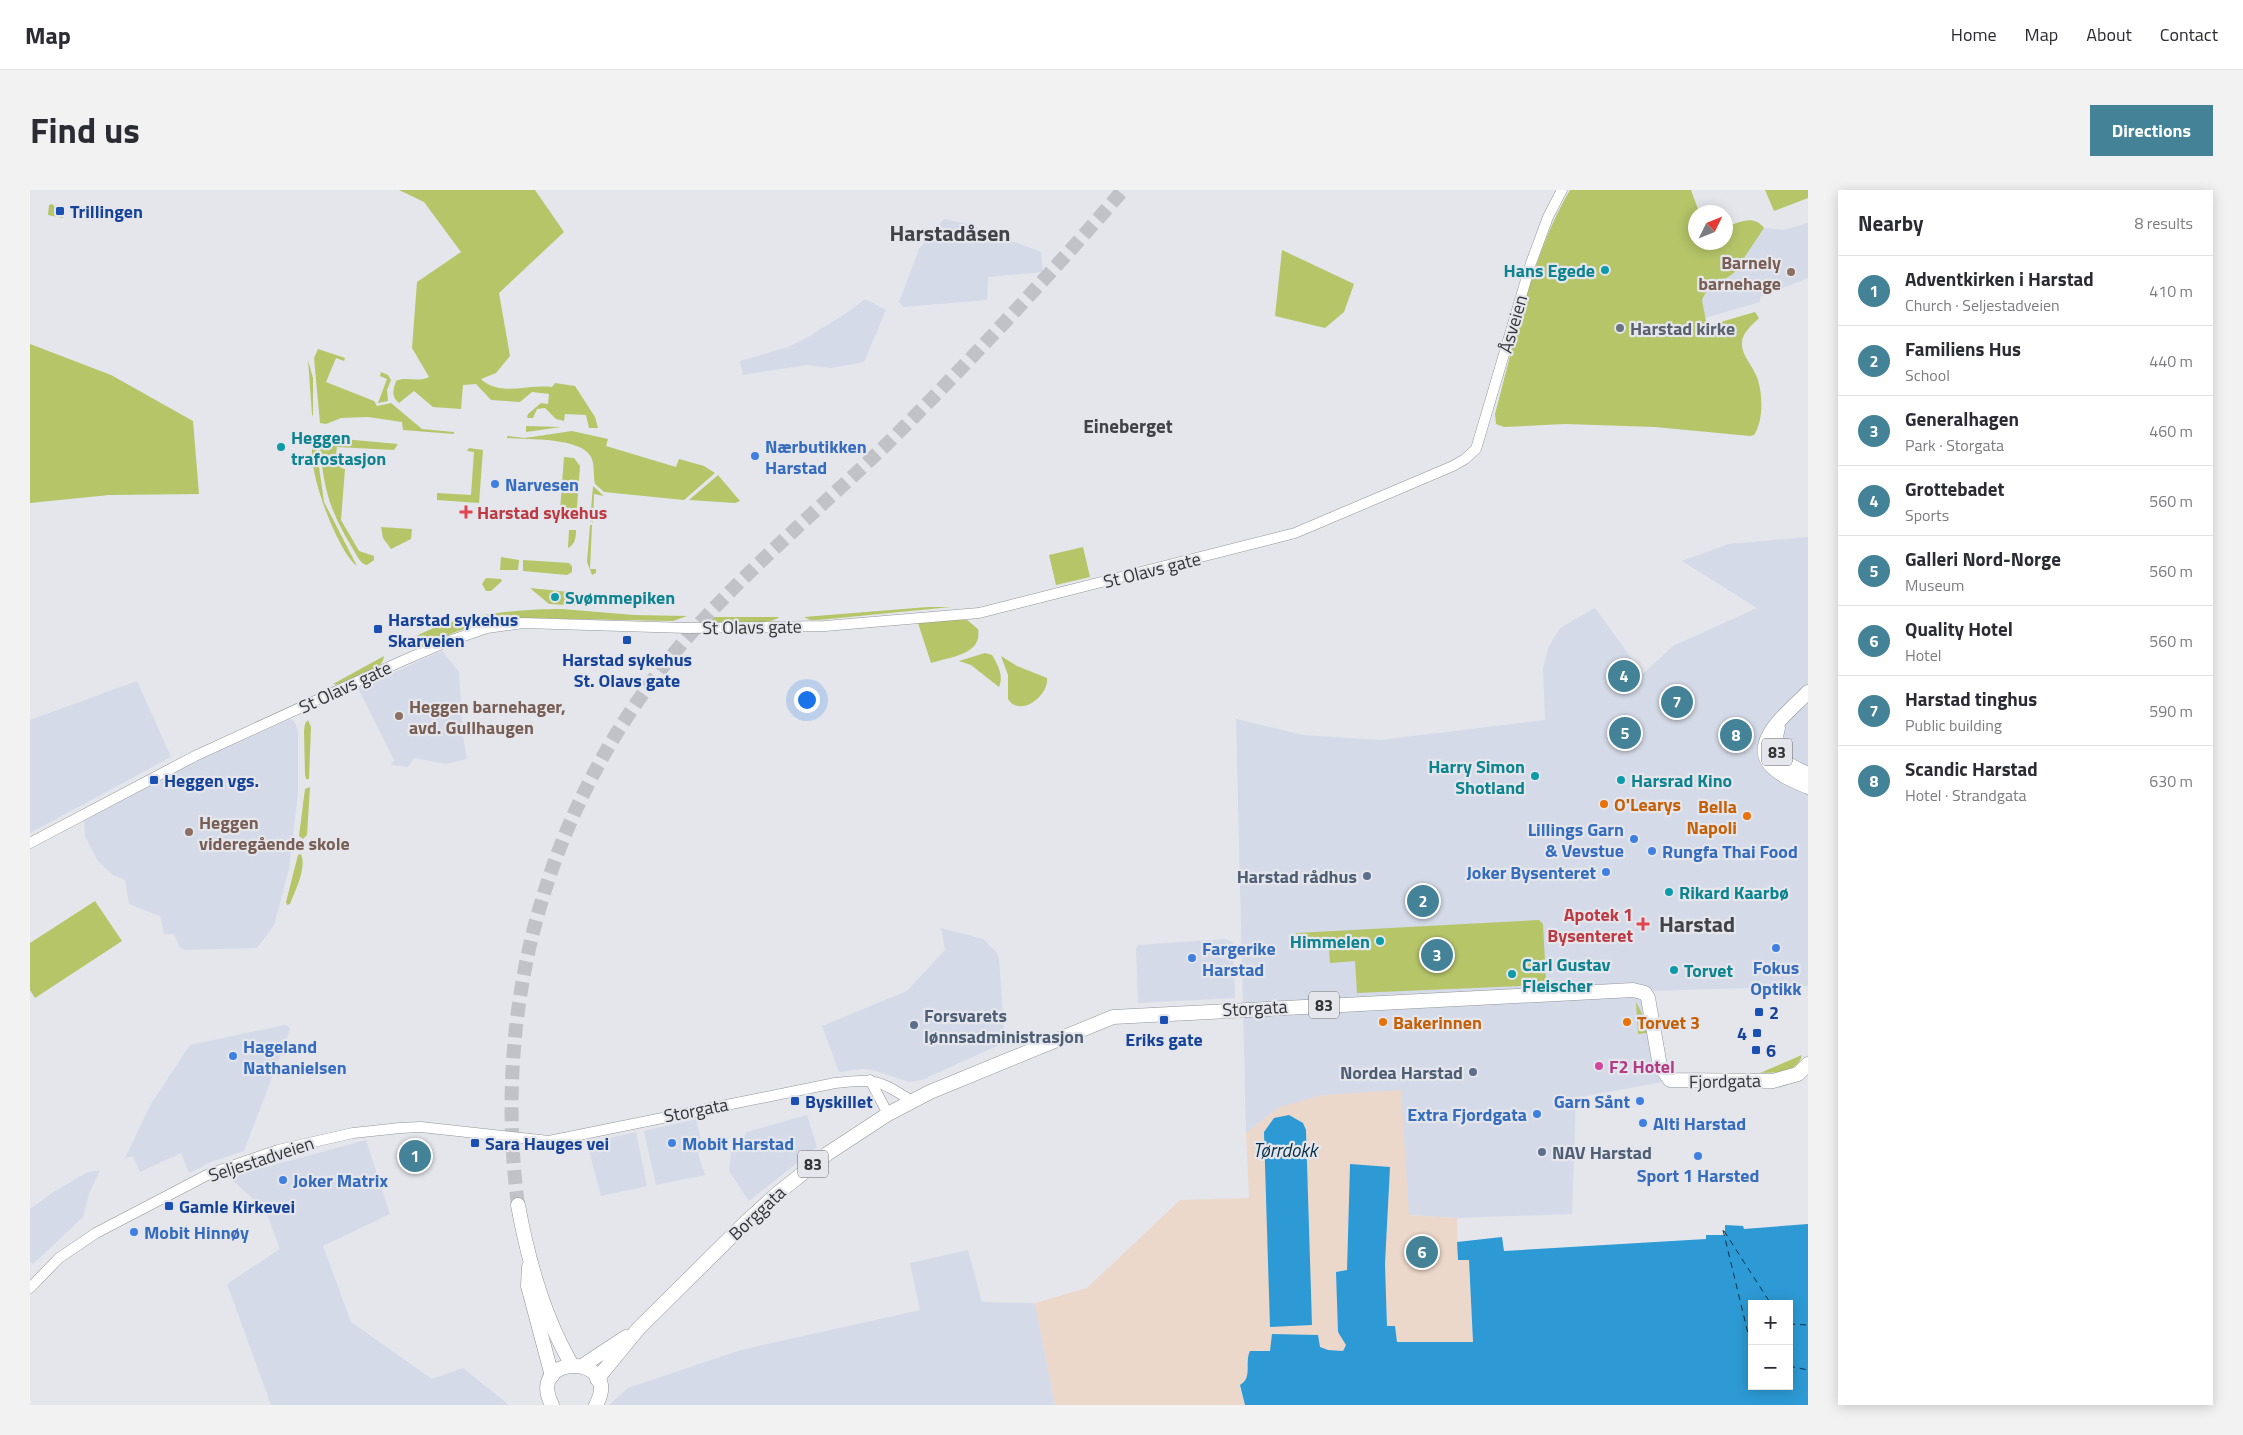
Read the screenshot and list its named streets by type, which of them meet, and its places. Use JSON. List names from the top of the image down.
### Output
{
  "streets": {
    "highway": [
      "83",
      "Storgata",
      "Fjordgata",
      "Borggata"
    ],
    "street": ["Åsveien", "St Olavs gate", "Seljestadveien"]
  },
  "crossings": [
    ["Åsveien", "St Olavs gate"],
    ["83", "Borggata"],
    ["Storgata", "Fjordgata"],
    ["Storgata", "Seljestadveien"],
    ["Storgata", "Borggata"]
  ],
  "districts": ["Harstadåsen", "Eineberget", "Harstad"],
  "water": ["Tørrdokk"],
  "places": {
    "transit": [
      "Trillingen",
      "Harstad sykehus Skarveien",
      "Harstad sykehus St. Olavs gate",
      "Heggen vgs.",
      "2",
      "Eriks gate",
      "4",
      "6",
      "Byskillet",
      "Sara Hauges vei",
      "Gamle Kirkevei"
    ],
    "other": [
      "Hans Egede",
      "Barnely barnehage",
      "Harstad kirke",
      "Heggen trafostasjon",
      "Nærbutikken Harstad",
      "Narvesen",
      "Svømmepiken",
      "Heggen barnehager, avd. Gullhaugen",
      "Harry Simon Shotland",
      "Harsrad Kino",
      "O'Learys",
      "Bella Napoli",
      "Heggen videregående skole",
      "Lillings Garn & Vevstue",
      "Rungfa Thai Food",
      "Joker Bysenteret",
      "Harstad rådhus",
      "Rikard Kaarbø",
      "Himmelen",
      "Fokus Optikk",
      "Fargerike Harstad",
      "Torvet",
      "Carl Gustav Fleischer",
      "Bakerinnen",
      "Torvet 3",
      "Forsvarets lønnsadministrasjon",
      "Hageland Nathanielsen",
      "F2 Hotel",
      "Nordea Harstad",
      "Garn Sånt",
      "Extra Fjordgata",
      "Alti Harstad",
      "Mobit Harstad",
      "NAV Harstad",
      "Sport 1 Harsted",
      "Joker Matrix",
      "Mobit Hinnøy"
    ],
    "health": ["Harstad sykehus", "Apotek 1 Bysenteret"]
  },
  "north": "top right",
  "page": {
    "header": "Map",
    "nav": [
      "Home",
      "Map",
      "About",
      "Contact"
    ],
    "title": "Find us",
    "buttons": "Directions",
    "heading": ["Nearby", "8 results"],
    "list": [
      {
        "mark": "1",
        "name": "Adventkirken i Harstad",
        "note": "Church · Seljestadveien",
        "value": "410 m"
      },
      {
        "mark": "2",
        "name": "Familiens Hus",
        "note": "School",
        "value": "440 m"
      },
      {
        "mark": "3",
        "name": "Generalhagen",
        "note": "Park · Storgata",
        "value": "460 m"
      },
      {
        "mark": "4",
        "name": "Grottebadet",
        "note": "Sports",
        "value": "560 m"
      },
      {
        "mark": "5",
        "name": "Galleri Nord-Norge",
        "note": "Museum",
        "value": "560 m"
      },
      {
        "mark": "6",
        "name": "Quality Hotel",
        "note": "Hotel",
        "value": "560 m"
      },
      {
        "mark": "7",
        "name": "Harstad tinghus",
        "note": "Public building",
        "value": "590 m"
      },
      {
        "mark": "8",
        "name": "Scandic Harstad",
        "note": "Hotel · Strandgata",
        "value": "630 m"
      }
    ],
    "pins": [
      "4",
      "7",
      "5",
      "8",
      "2",
      "3",
      "1",
      "6"
    ],
    "map_buttons": ["+", "−"]
  }
}
